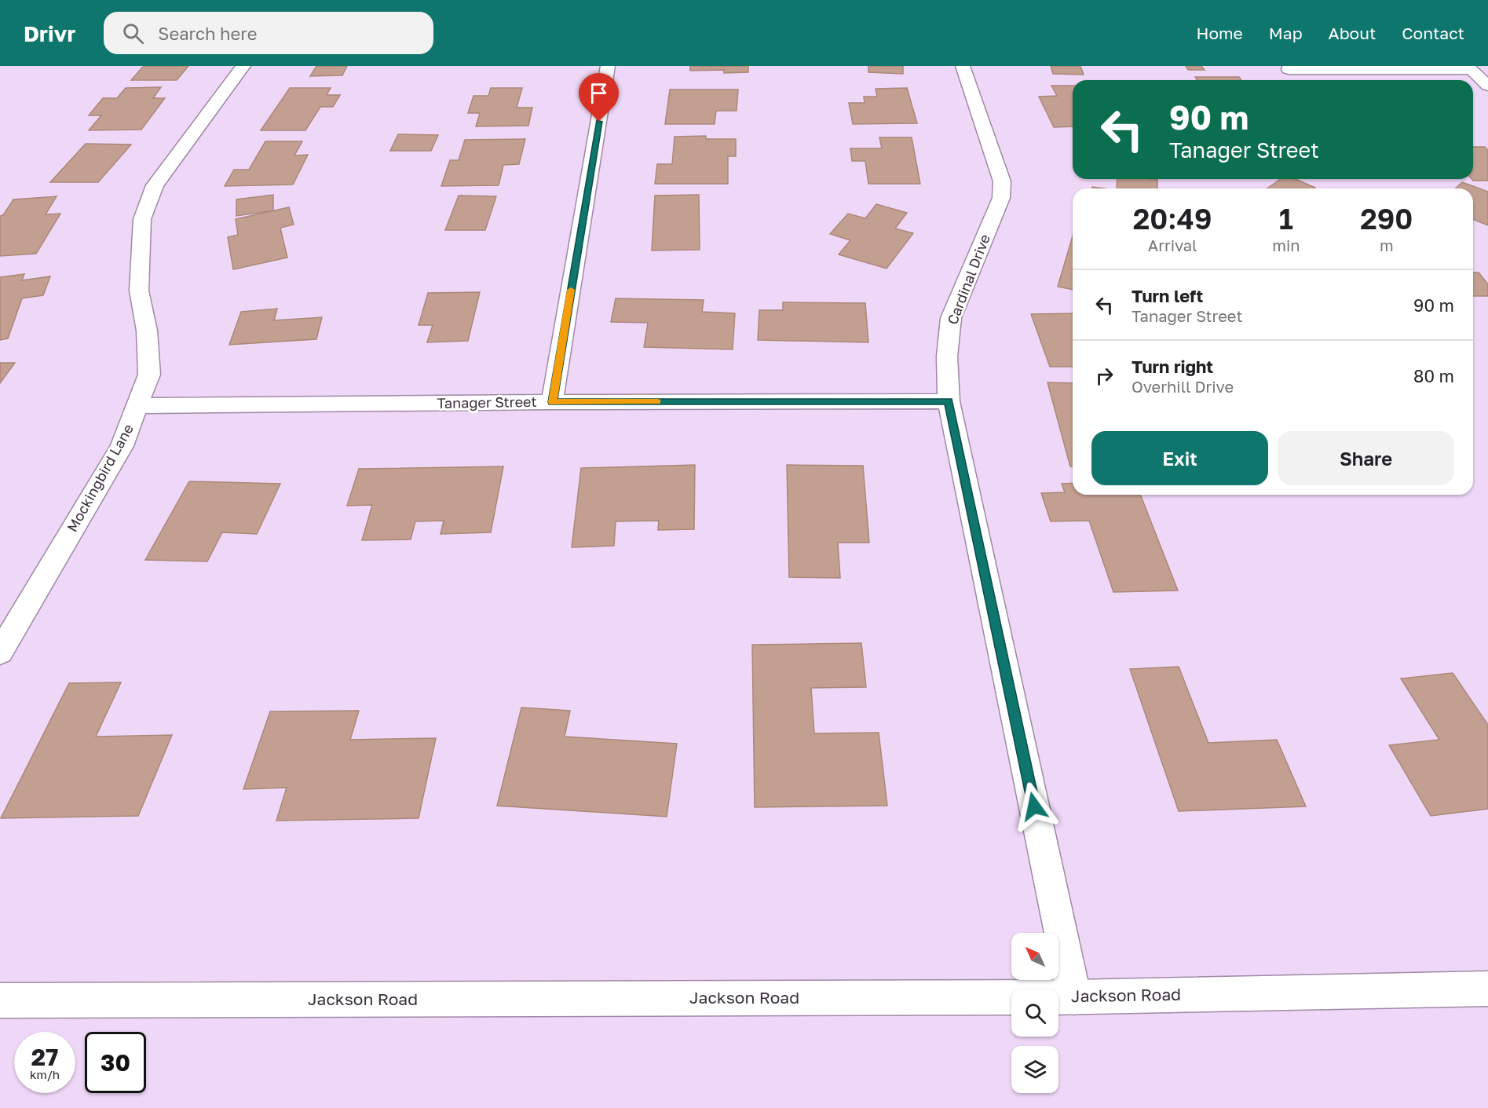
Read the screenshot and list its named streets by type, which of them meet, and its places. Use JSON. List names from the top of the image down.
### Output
{
  "streets": {
    "street": [
      "Cardinal Drive",
      "Tanager Street",
      "Mockingbird Lane",
      "Jackson Road"
    ]
  },
  "crossings": [
    ["Cardinal Drive", "Tanager Street"],
    ["Cardinal Drive", "Jackson Road"],
    ["Tanager Street", "Mockingbird Lane"]
  ],
  "north": "top left",
  "page": {
    "header": "Drivr",
    "search": "Search here",
    "nav": [
      "Home",
      "Map",
      "About",
      "Contact"
    ],
    "turn": ["90 m", "Tanager Street"],
    "eta": [
      "20:49",
      "Arrival",
      "1",
      "min",
      "290",
      "m"
    ],
    "list": [
      {
        "name": "Turn left",
        "note": "Tanager Street",
        "value": "90 m"
      },
      {
        "name": "Turn right",
        "note": "Overhill Drive",
        "value": "80 m"
      }
    ],
    "buttons": ["Exit", "Share"],
    "speed": "27 km/h",
    "limit": "30"
  }
}
